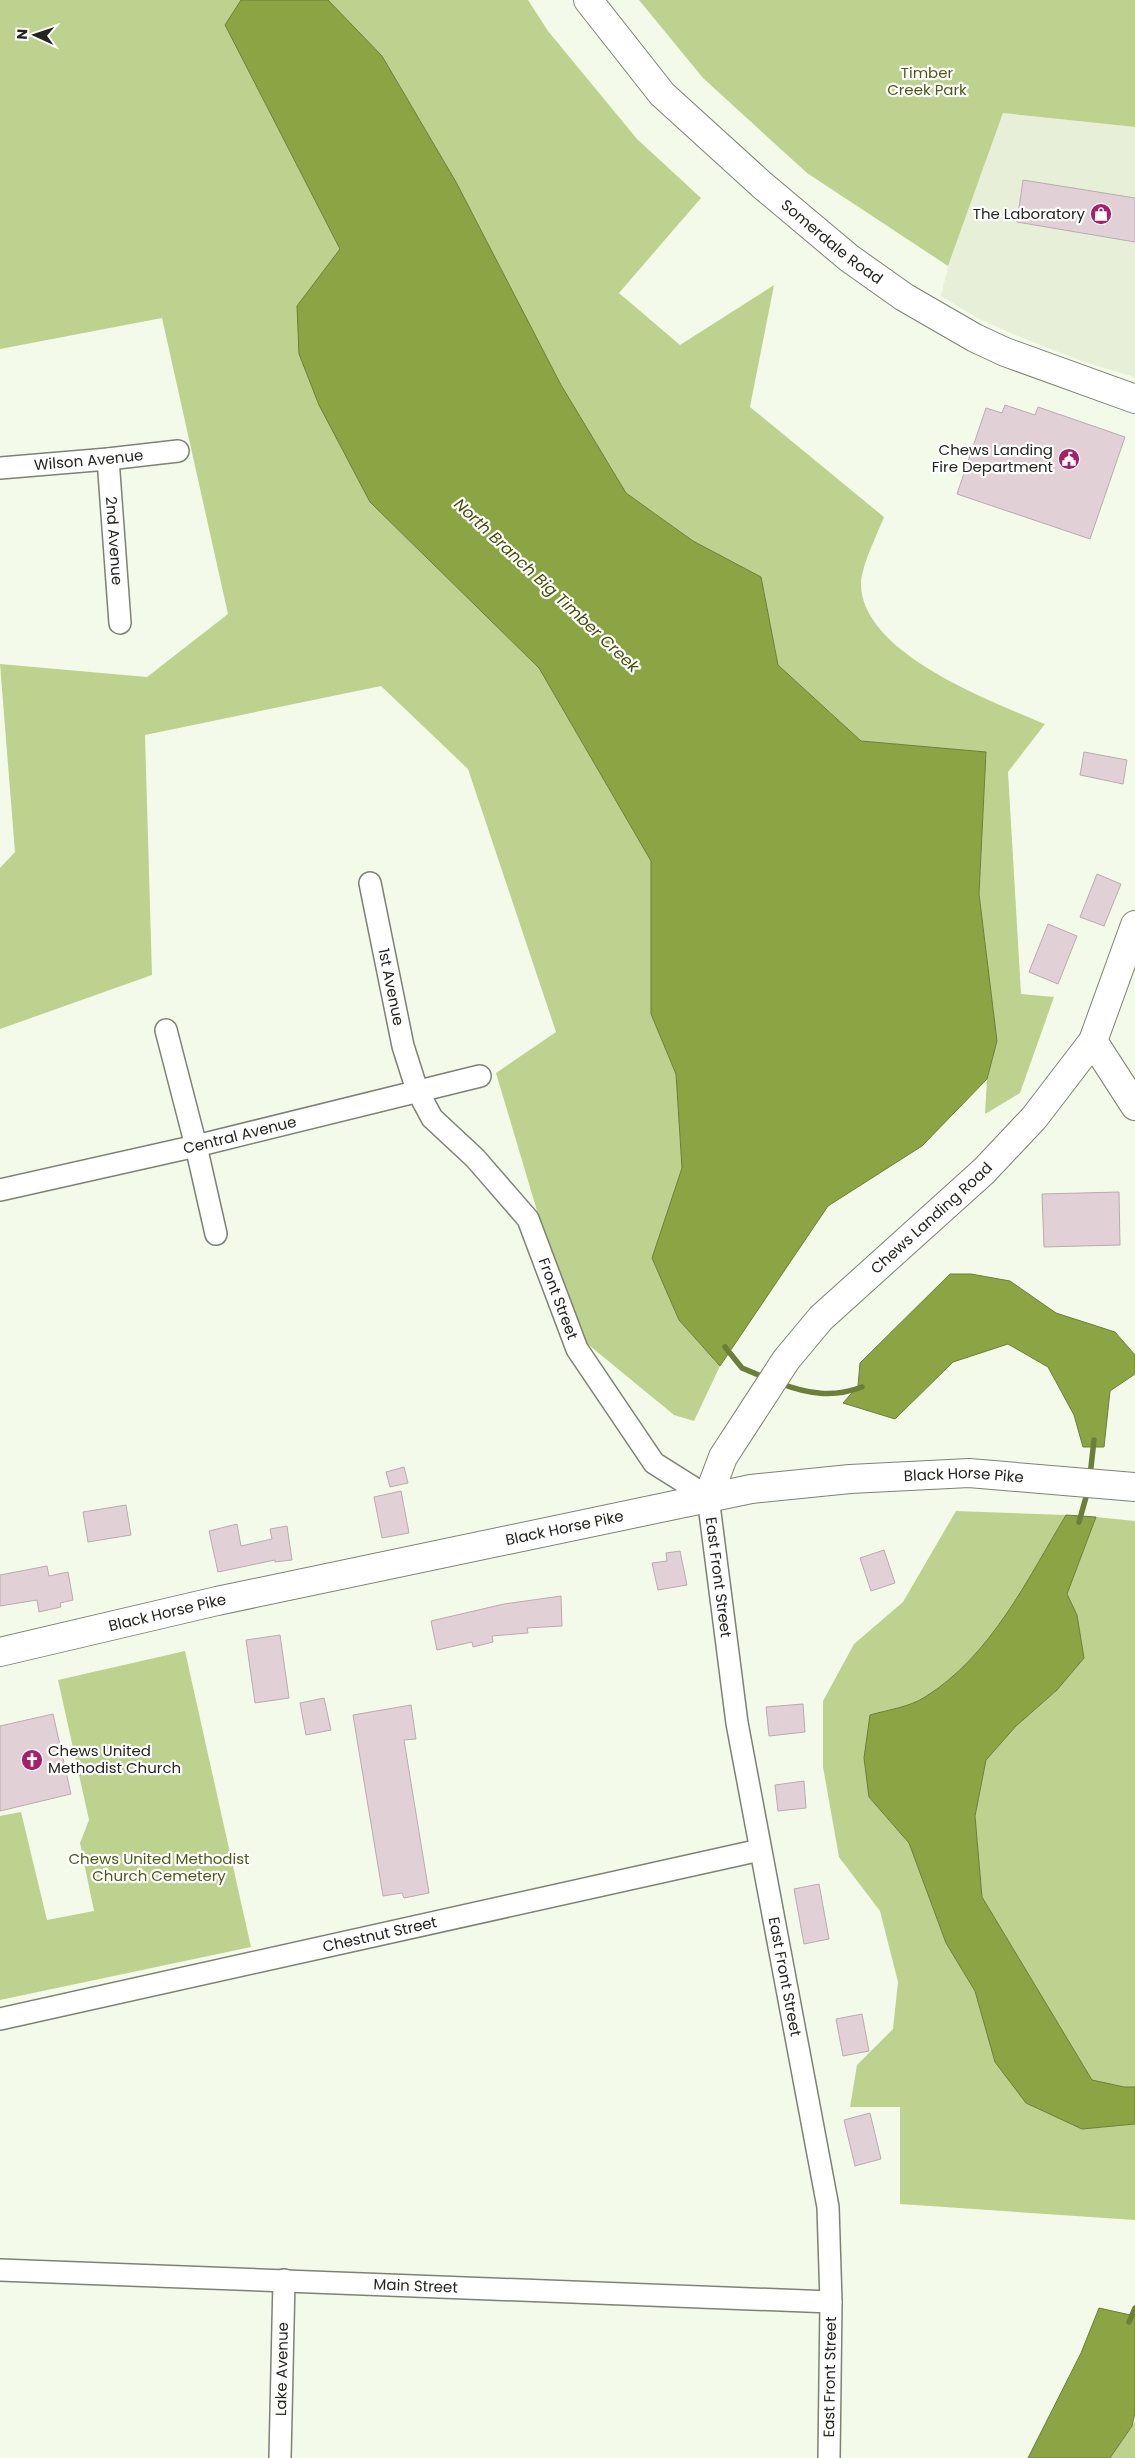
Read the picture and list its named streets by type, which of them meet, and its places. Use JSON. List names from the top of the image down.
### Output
{
  "streets": {
    "main road": ["Somerdale Road", "Chews Landing Road", "Black Horse Pike"],
    "street": [
      "Wilson Avenue",
      "2nd Avenue",
      "1st Avenue",
      "Central Avenue",
      "Front Street",
      "East Front Street",
      "Chestnut Street",
      "Main Street",
      "Lake Avenue"
    ]
  },
  "crossings": [
    ["Wilson Avenue", "2nd Avenue"],
    ["1st Avenue", "Central Avenue"],
    ["1st Avenue", "Front Street"],
    ["Central Avenue", "Front Street"],
    ["Chews Landing Road", "Front Street"],
    ["Chews Landing Road", "Black Horse Pike"],
    ["Chews Landing Road", "East Front Street"],
    ["Front Street", "Black Horse Pike"],
    ["Front Street", "East Front Street"],
    ["Black Horse Pike", "East Front Street"],
    ["East Front Street", "Chestnut Street"],
    ["East Front Street", "Main Street"],
    ["Main Street", "Lake Avenue"]
  ],
  "water": ["North Branch Big Timber Creek"],
  "parks": ["Timber Creek Park", "Chews United Methodist Church Cemetery"],
  "places": {
    "shop": ["The Laboratory"],
    "public building": ["Chews Landing Fire Department"],
    "church": ["Chews United Methodist Church"]
  },
  "north": "left"
}
